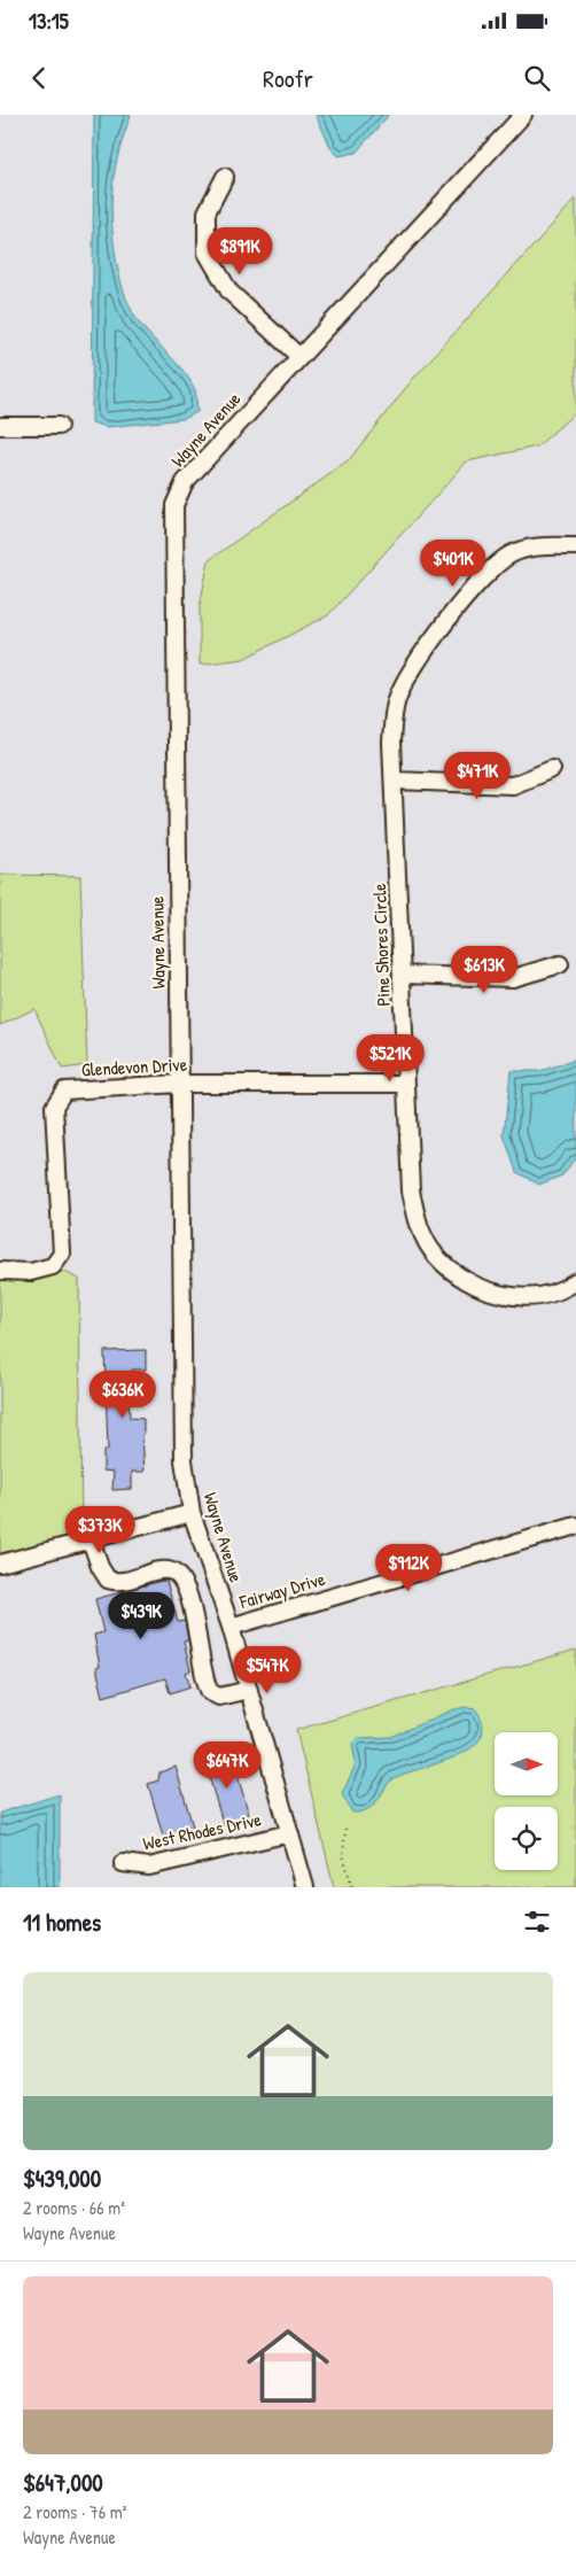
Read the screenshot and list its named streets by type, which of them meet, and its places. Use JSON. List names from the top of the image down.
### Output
{
  "streets": {
    "street": [
      "Wayne Avenue",
      "Pine Shores Circle",
      "Glendevon Drive",
      "Fairway Drive",
      "West Rhodes Drive"
    ]
  },
  "crossings": [
    ["Wayne Avenue", "Glendevon Drive"],
    ["Wayne Avenue", "Fairway Drive"],
    ["Wayne Avenue", "West Rhodes Drive"],
    ["Pine Shores Circle", "Glendevon Drive"]
  ],
  "north": "right",
  "page": {
    "status": "13:15",
    "header": "Roofr",
    "price": [
      "$891K",
      "$401K",
      "$471K",
      "$613K",
      "$521K",
      "$636K",
      "$373K",
      "$912K",
      "$439K",
      "$547K",
      "$647K"
    ],
    "heading": "11 homes",
    "list": [
      {
        "name": "$439,000",
        "note": "2 rooms · 66 m² · Wayne Avenue"
      },
      {
        "name": "$647,000",
        "note": "2 rooms · 76 m² · Wayne Avenue"
      }
    ]
  }
}
